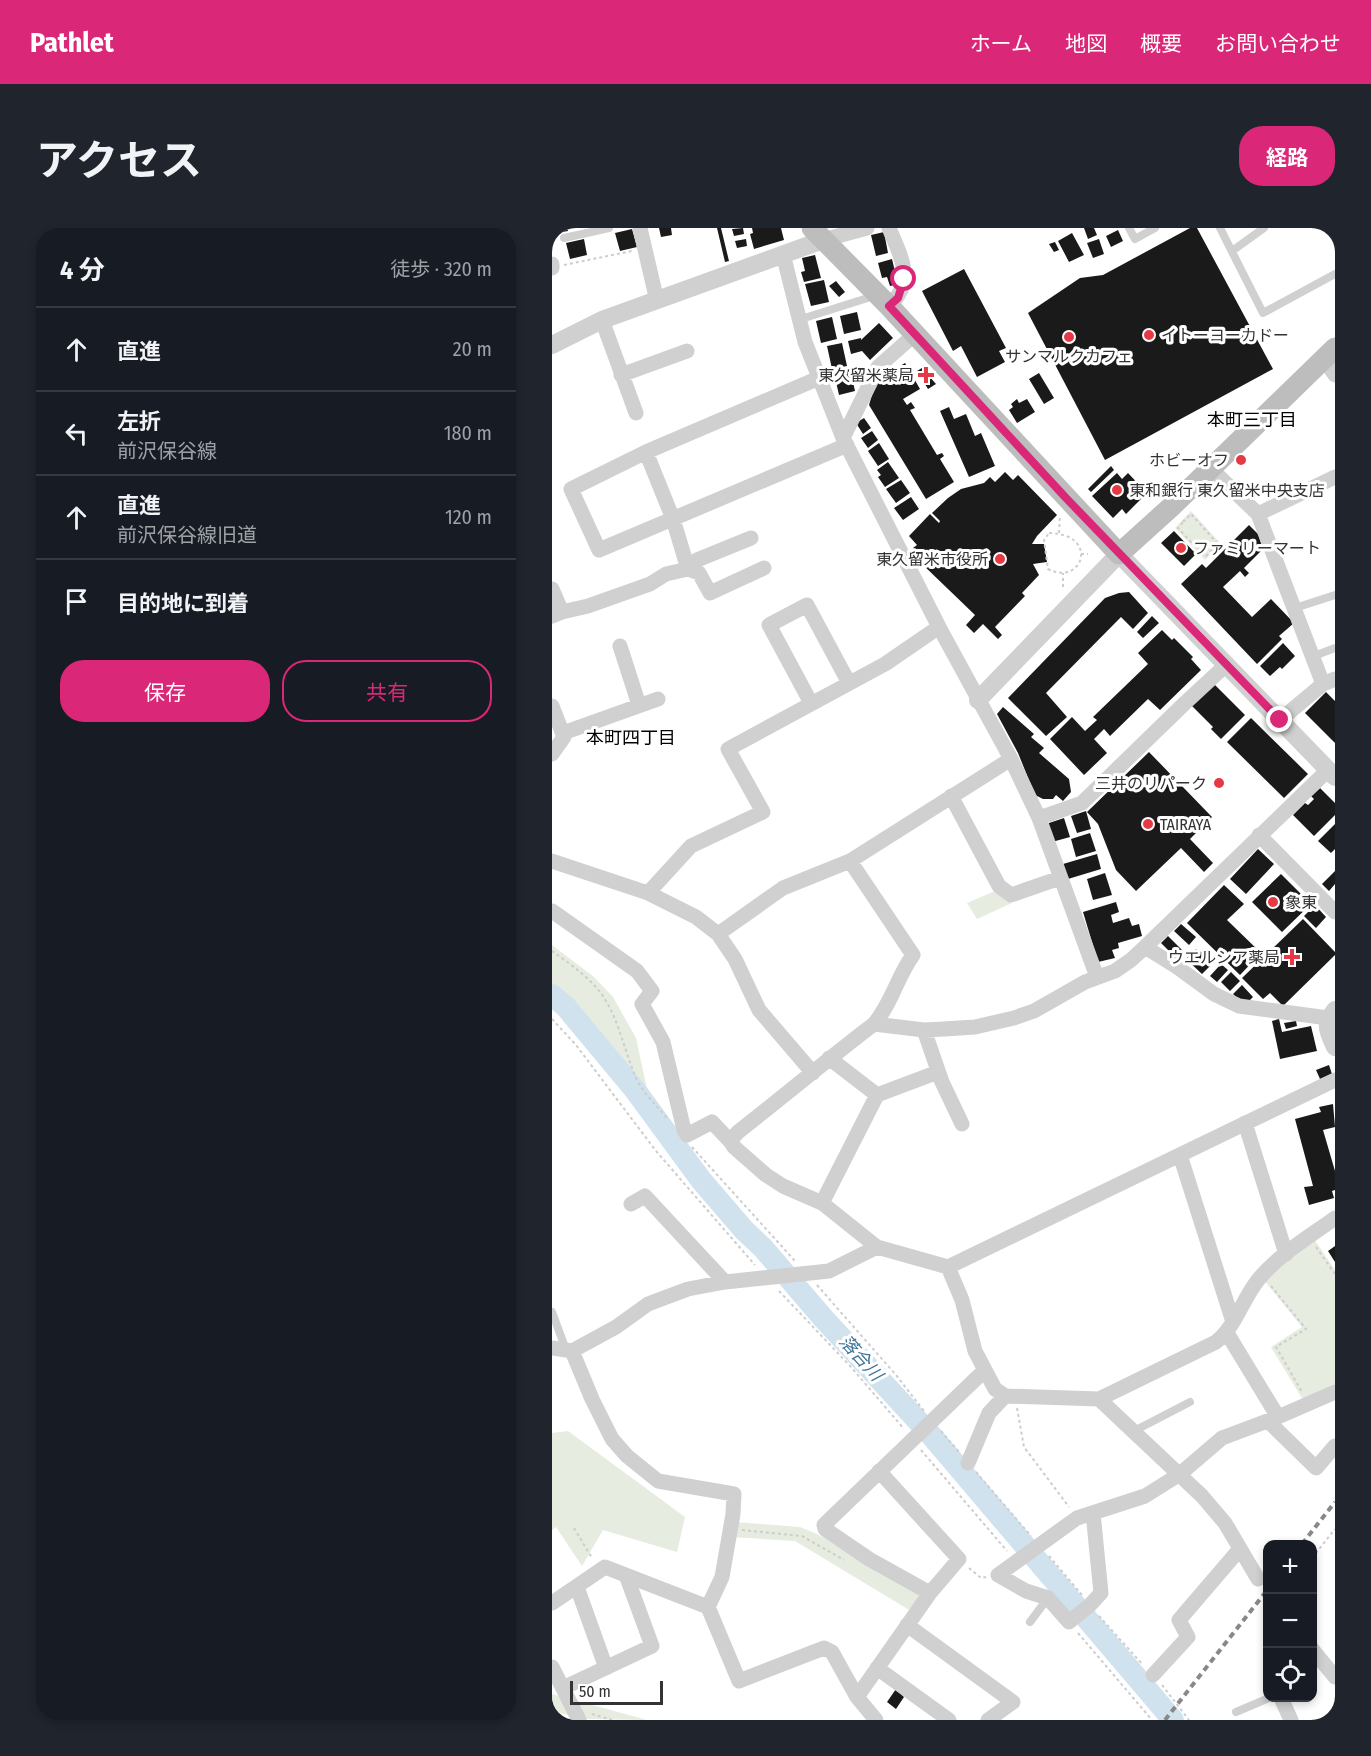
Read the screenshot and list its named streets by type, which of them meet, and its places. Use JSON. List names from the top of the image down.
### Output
{
  "districts": ["本町三丁目", "本町四丁目"],
  "water": ["落合川"],
  "places": {
    "other": [
      "イトーヨーカドー",
      "サンマルクカフェ",
      "ホビーオフ",
      "東和銀行 東久留米中央支店",
      "ファミリーマート",
      "東久留米市役所",
      "三井のリパーク",
      "TAIRAYA",
      "象東"
    ],
    "health": ["東久留米薬局", "ウエルシア薬局"]
  },
  "scale_bar": "50 m",
  "page": {
    "header": "Pathlet",
    "nav": [
      "ホーム",
      "地図",
      "概要",
      "お問い合わせ"
    ],
    "title": "アクセス",
    "buttons": [
      "経路",
      ["保存", "共有"]
    ],
    "heading": ["4 分", "徒歩 · 320 m"],
    "list": [
      ["直進", "20 m"],
      ["左折", "前沢保谷線", "180 m"],
      ["直進", "前沢保谷線旧道", "120 m"],
      "目的地に到着"
    ],
    "map_buttons": ["+", "−"],
    "scale": "50 m"
  }
}
